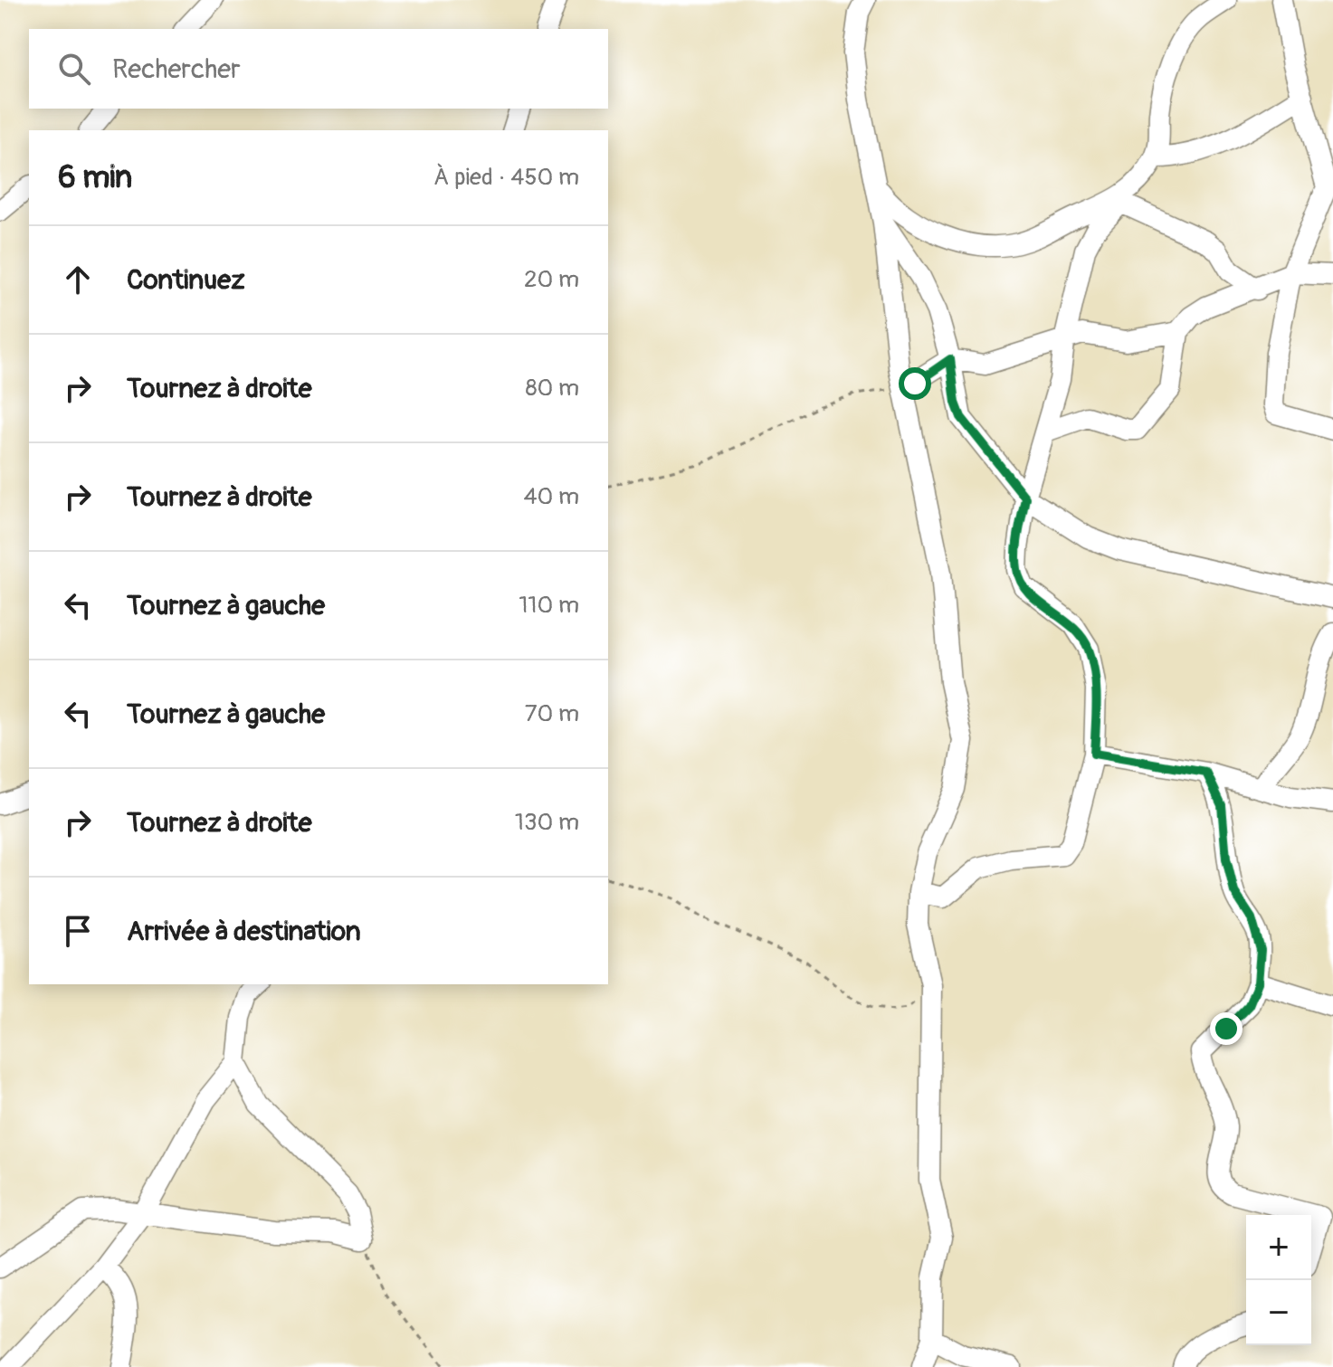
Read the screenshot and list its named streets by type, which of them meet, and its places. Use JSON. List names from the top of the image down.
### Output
{
  "page": {
    "search": "Rechercher",
    "heading": ["6 min", "À pied · 450 m"],
    "list": [
      ["Continuez", "20 m"],
      ["Tournez à droite", "80 m"],
      ["Tournez à droite", "40 m"],
      ["Tournez à gauche", "110 m"],
      ["Tournez à gauche", "70 m"],
      ["Tournez à droite", "130 m"],
      "Arrivée à destination"
    ],
    "map_buttons": ["+", "−"]
  }
}
